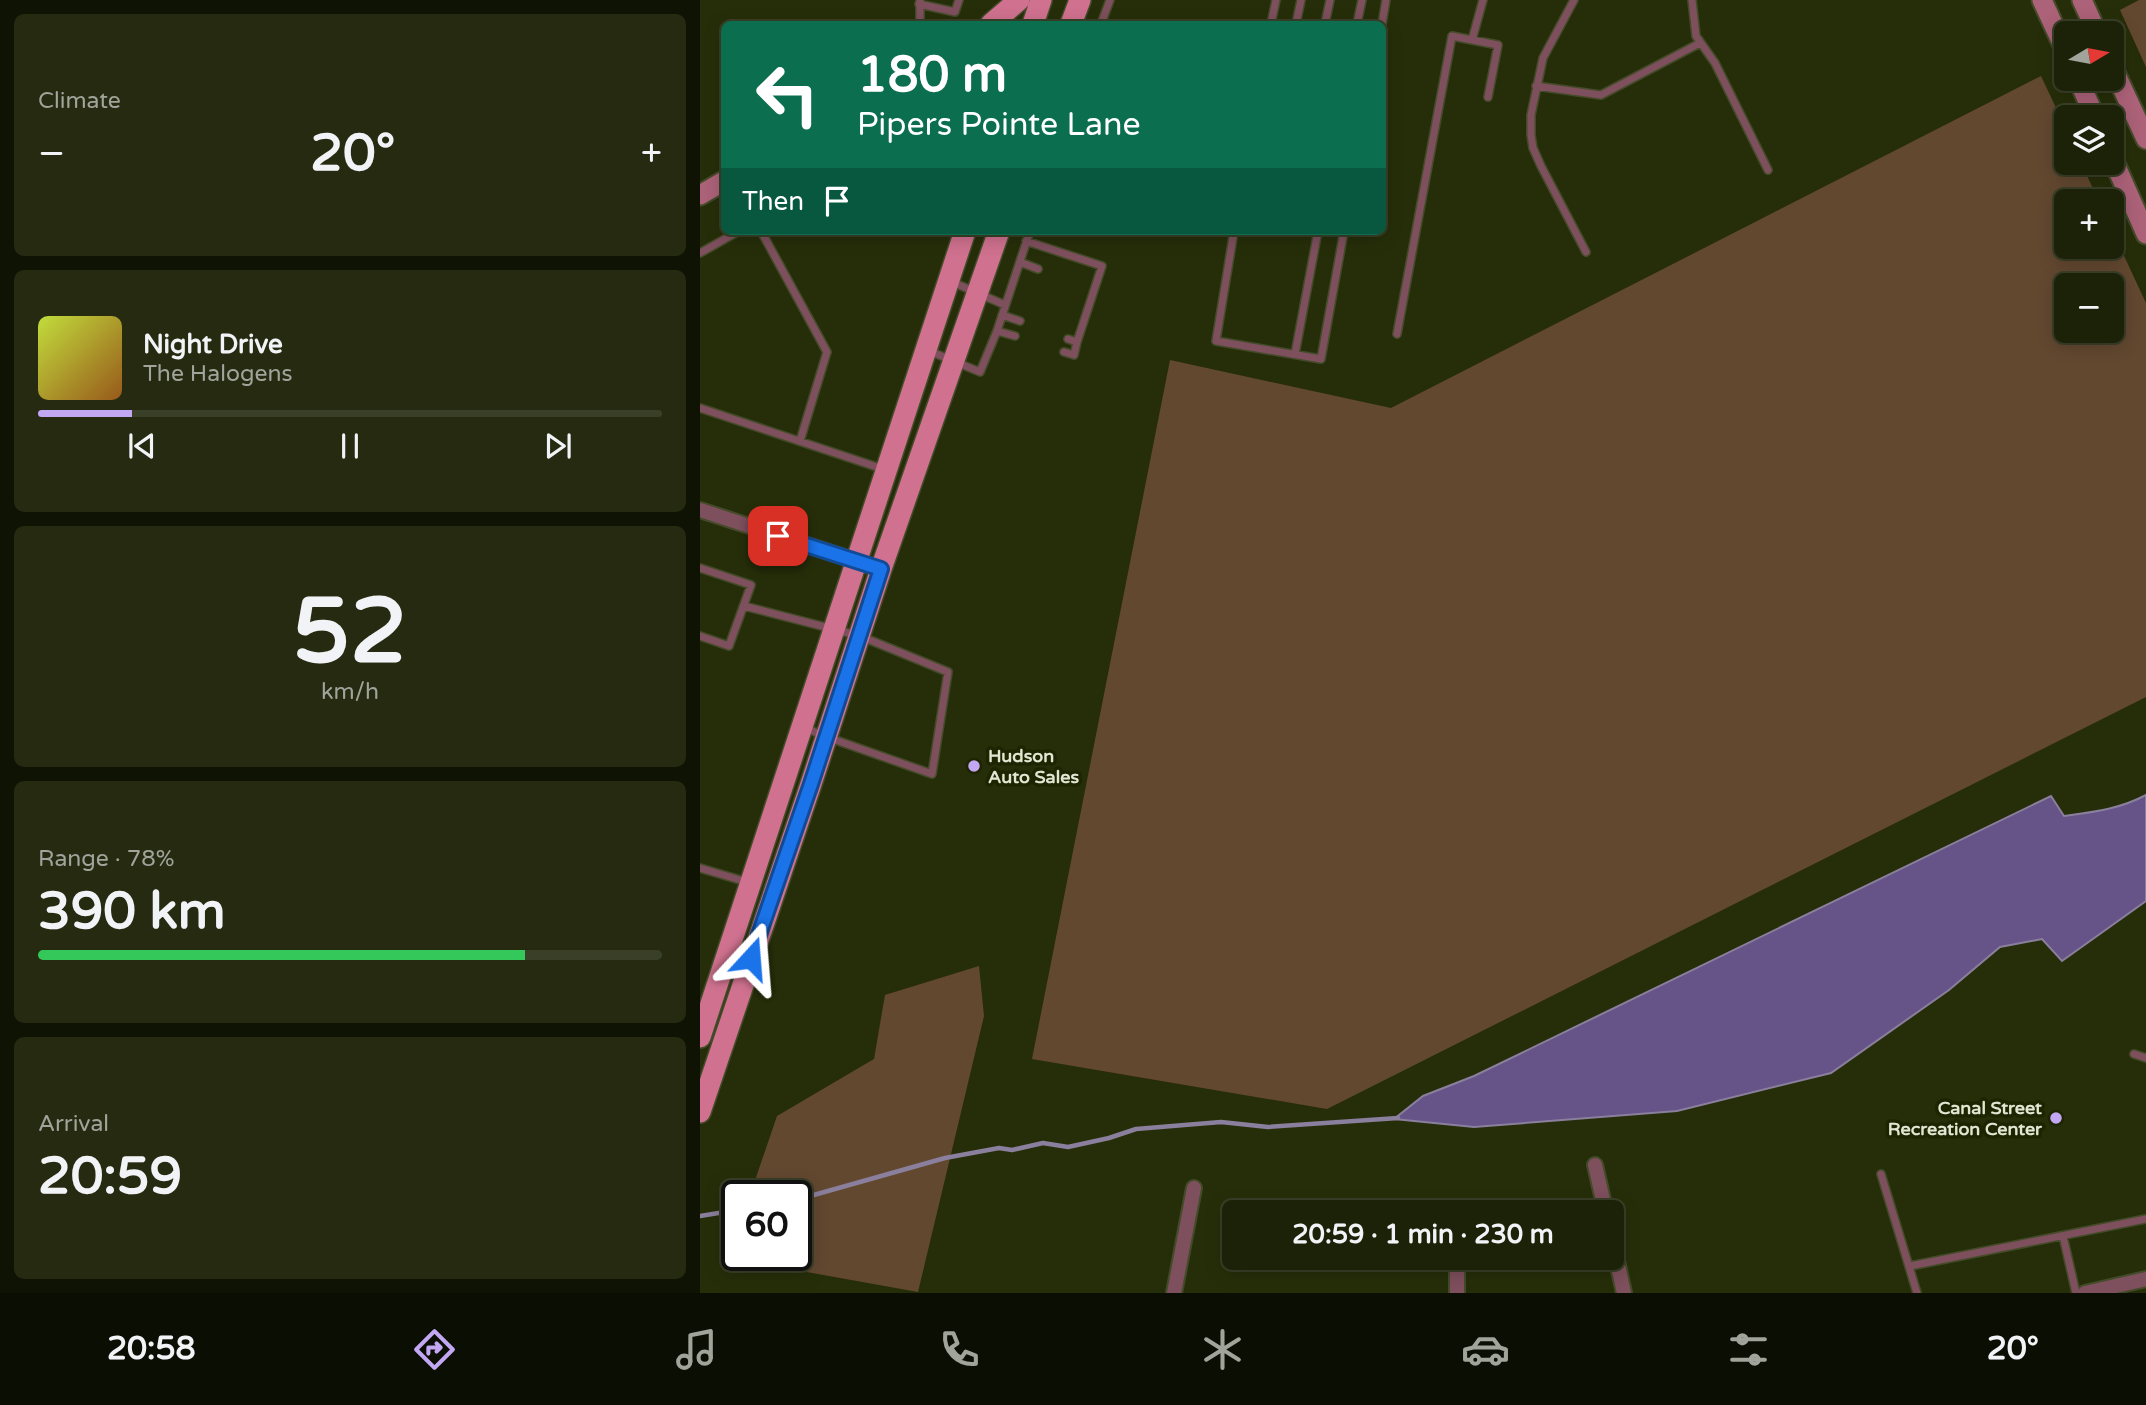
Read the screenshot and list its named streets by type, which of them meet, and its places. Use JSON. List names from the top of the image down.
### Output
{
  "places": ["Hudson Auto Sales", "Canal Street Recreation Center"],
  "north": "right",
  "page": {
    "tile": [
      "Climate",
      ["52", "km/h"],
      ["Range · 78%", "390 km"],
      ["Arrival", "20:59"]
    ],
    "map_buttons": ["+", "−"],
    "turn": ["180 m", "Pipers Pointe Lane"],
    "heat": ["−", "20°", "+"],
    "then": "Then",
    "song": ["Night Drive", "The Halogens"],
    "limit": "60",
    "trip": "20:59 · 1 min · 230 m",
    "tabs": ["20:58", "20°"]
  }
}
